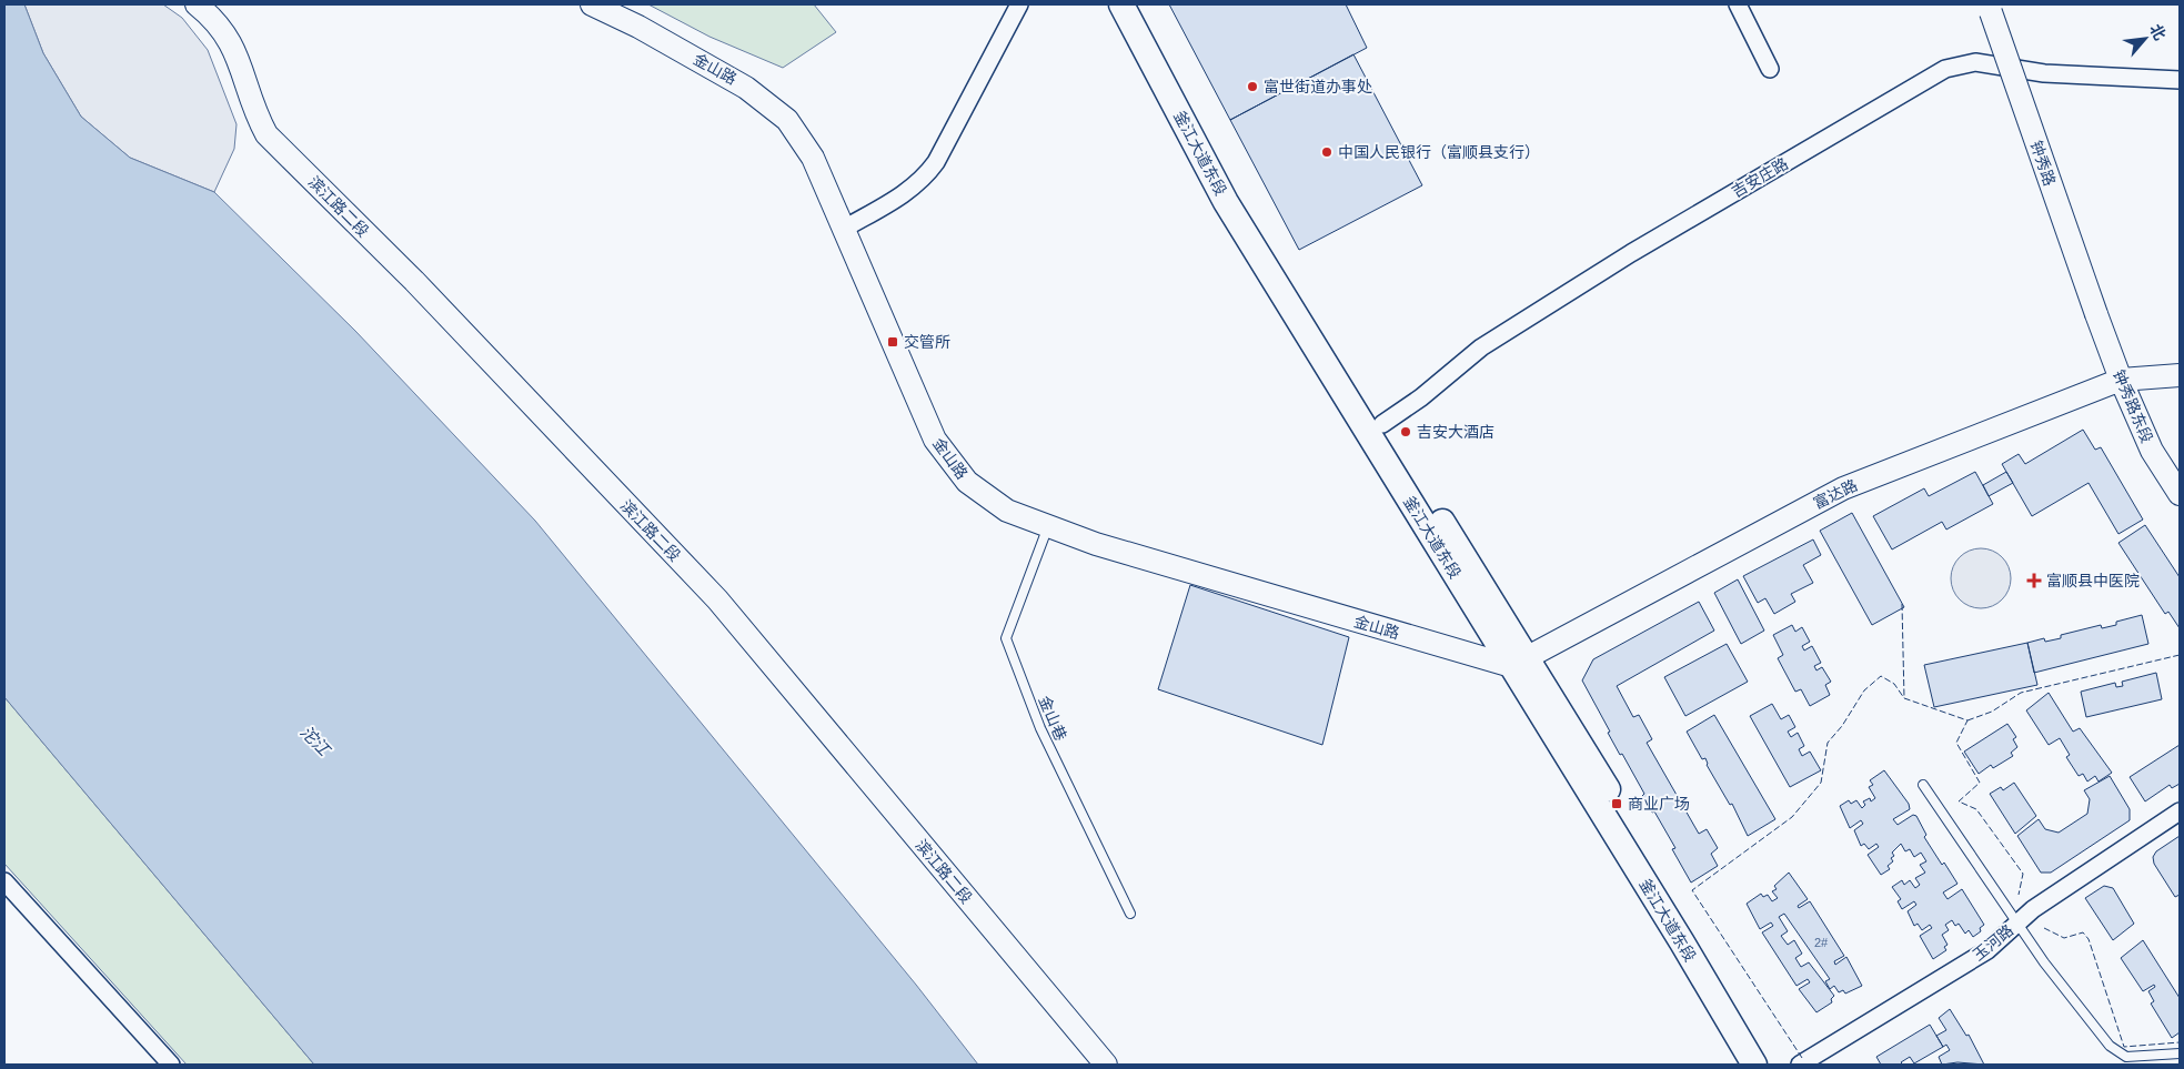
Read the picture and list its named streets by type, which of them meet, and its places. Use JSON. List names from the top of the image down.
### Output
{
  "streets": {
    "main road": ["釜江大道东段"],
    "street": [
      "金山路",
      "钟秀路",
      "吉安庄路",
      "滨江路二段",
      "钟秀路东段",
      "富达路",
      "玉河路"
    ],
    "lane": ["金山巷"]
  },
  "crossings": [
    ["金山路", "釜江大道东段"],
    ["金山路", "富达路"],
    ["金山路", "金山巷"],
    ["釜江大道东段", "吉安庄路"],
    ["釜江大道东段", "富达路"],
    ["钟秀路", "钟秀路东段"],
    ["钟秀路东段", "富达路"]
  ],
  "water": ["沱江"],
  "places": {
    "other": ["富世街道办事处", "中国人民银行（富顺县支行）", "吉安大酒店"],
    "transit": ["交管所", "商业广场"],
    "health": ["富顺县中医院"]
  },
  "house_numbers": ["2#"],
  "north": "top right"
}
